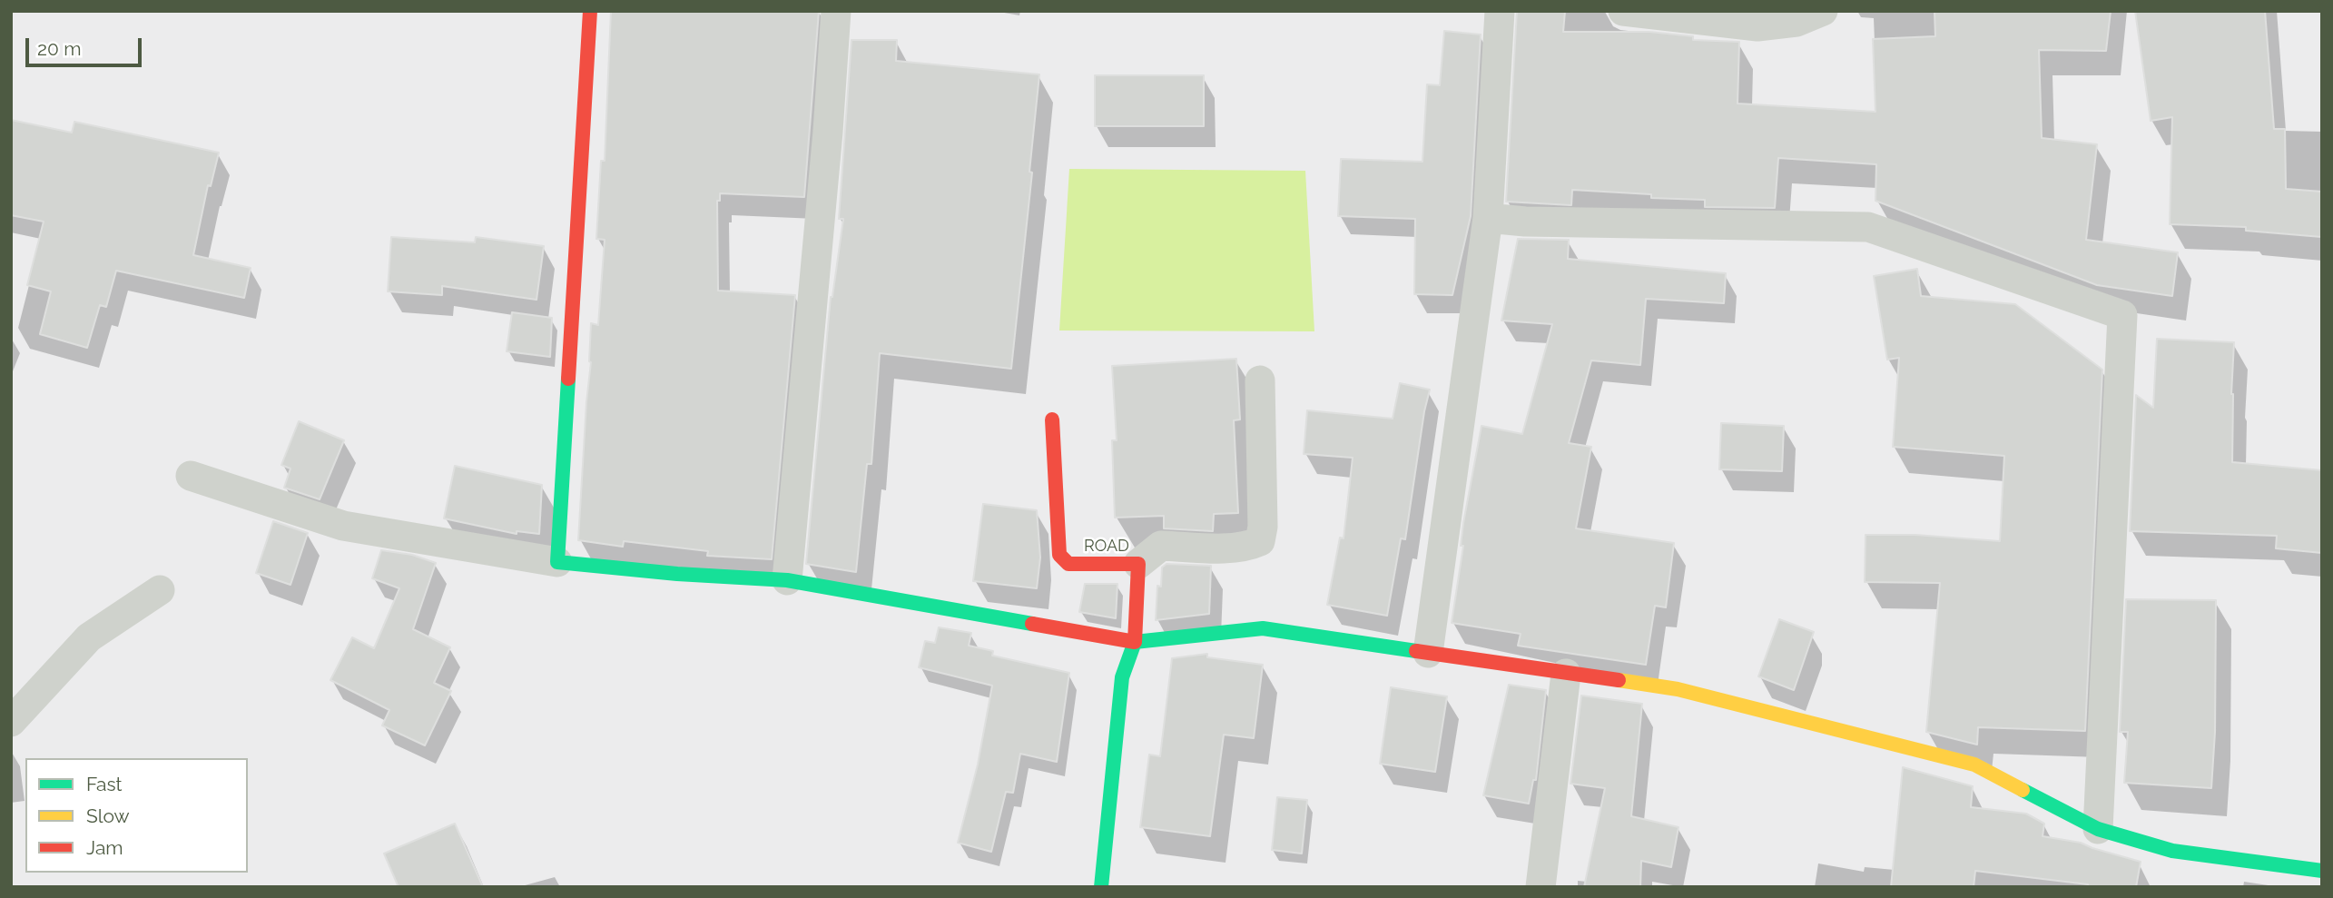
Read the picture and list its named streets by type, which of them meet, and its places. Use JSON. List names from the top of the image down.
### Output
{
  "streets": {
    "street": ["ROAD"]
  },
  "legend": ["Fast", "Slow", "Jam"],
  "scale_bar": "20 m"
}
